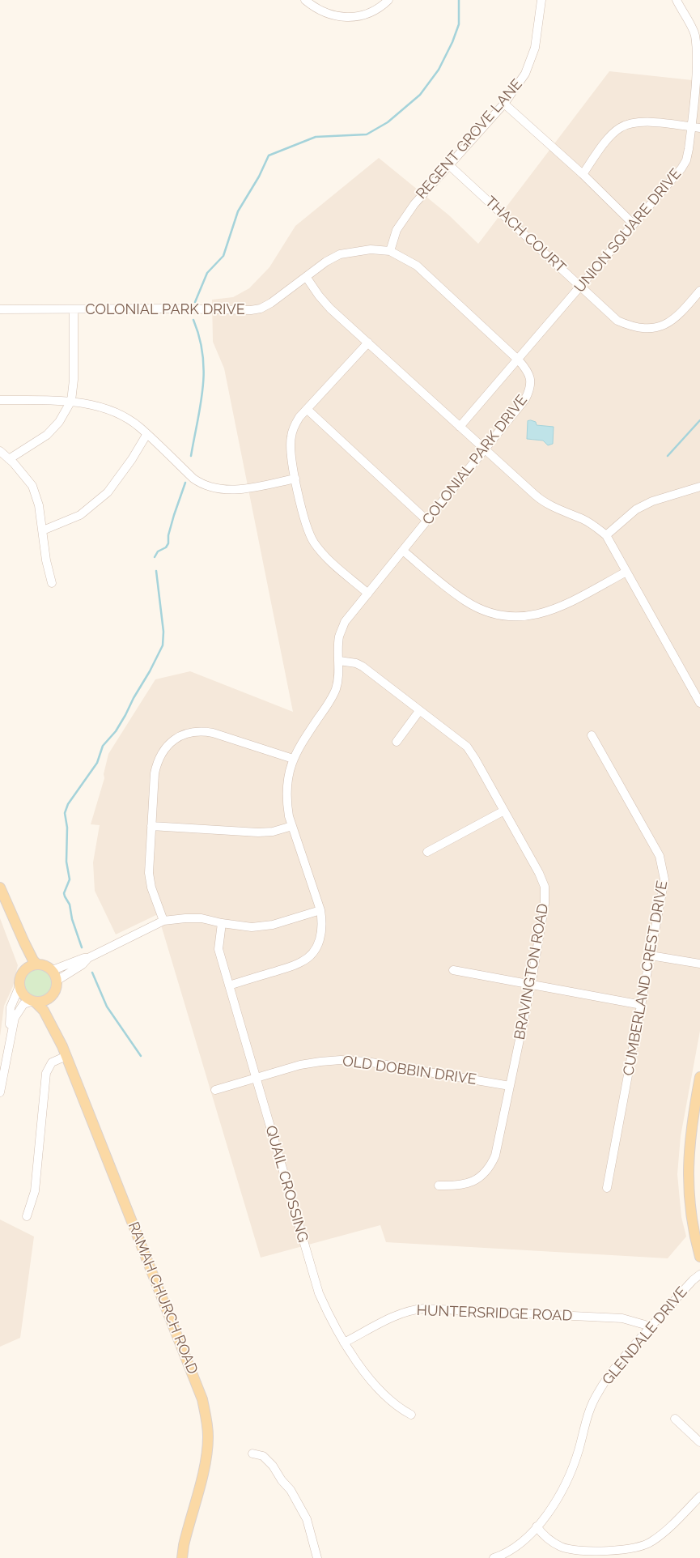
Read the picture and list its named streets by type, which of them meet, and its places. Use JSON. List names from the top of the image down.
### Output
{
  "streets": {
    "main road": ["RAMAH CHURCH ROAD"],
    "street": [
      "REGENT GROVE LANE",
      "UNION SQUARE DRIVE",
      "THACH COURT",
      "COLONIAL PARK DRIVE",
      "BRAVINGTON ROAD",
      "CUMBERLAND CREST DRIVE",
      "OLD DOBBIN DRIVE",
      "QUAIL CROSSING",
      "HUNTERSRIDGE ROAD",
      "GLENDALE DRIVE"
    ]
  },
  "crossings": [
    ["REGENT GROVE LANE", "THACH COURT"],
    ["REGENT GROVE LANE", "COLONIAL PARK DRIVE"],
    ["UNION SQUARE DRIVE", "THACH COURT"],
    ["UNION SQUARE DRIVE", "COLONIAL PARK DRIVE"],
    ["COLONIAL PARK DRIVE", "BRAVINGTON ROAD"],
    ["COLONIAL PARK DRIVE", "QUAIL CROSSING"],
    ["BRAVINGTON ROAD", "OLD DOBBIN DRIVE"],
    ["OLD DOBBIN DRIVE", "QUAIL CROSSING"],
    ["QUAIL CROSSING", "HUNTERSRIDGE ROAD"],
    ["HUNTERSRIDGE ROAD", "GLENDALE DRIVE"]
  ]
}
